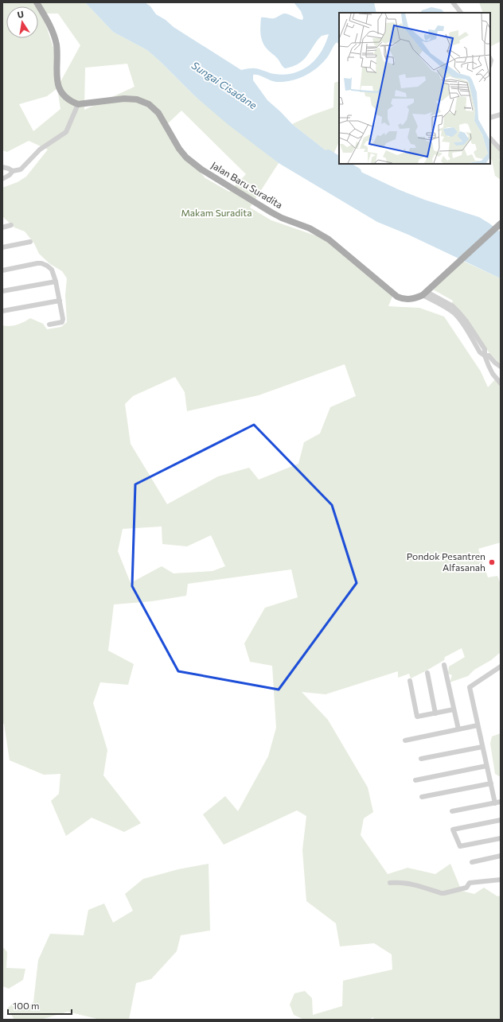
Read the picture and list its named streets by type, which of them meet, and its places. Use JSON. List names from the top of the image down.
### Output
{
  "streets": {
    "main road": ["Jalan Baru Suradita"]
  },
  "water": ["Sungai Cisadane"],
  "parks": ["Makam Suradita"],
  "places": ["Pondok Pesantren Alfasanah"],
  "scale_bar": "100 m",
  "north": "top"
}
